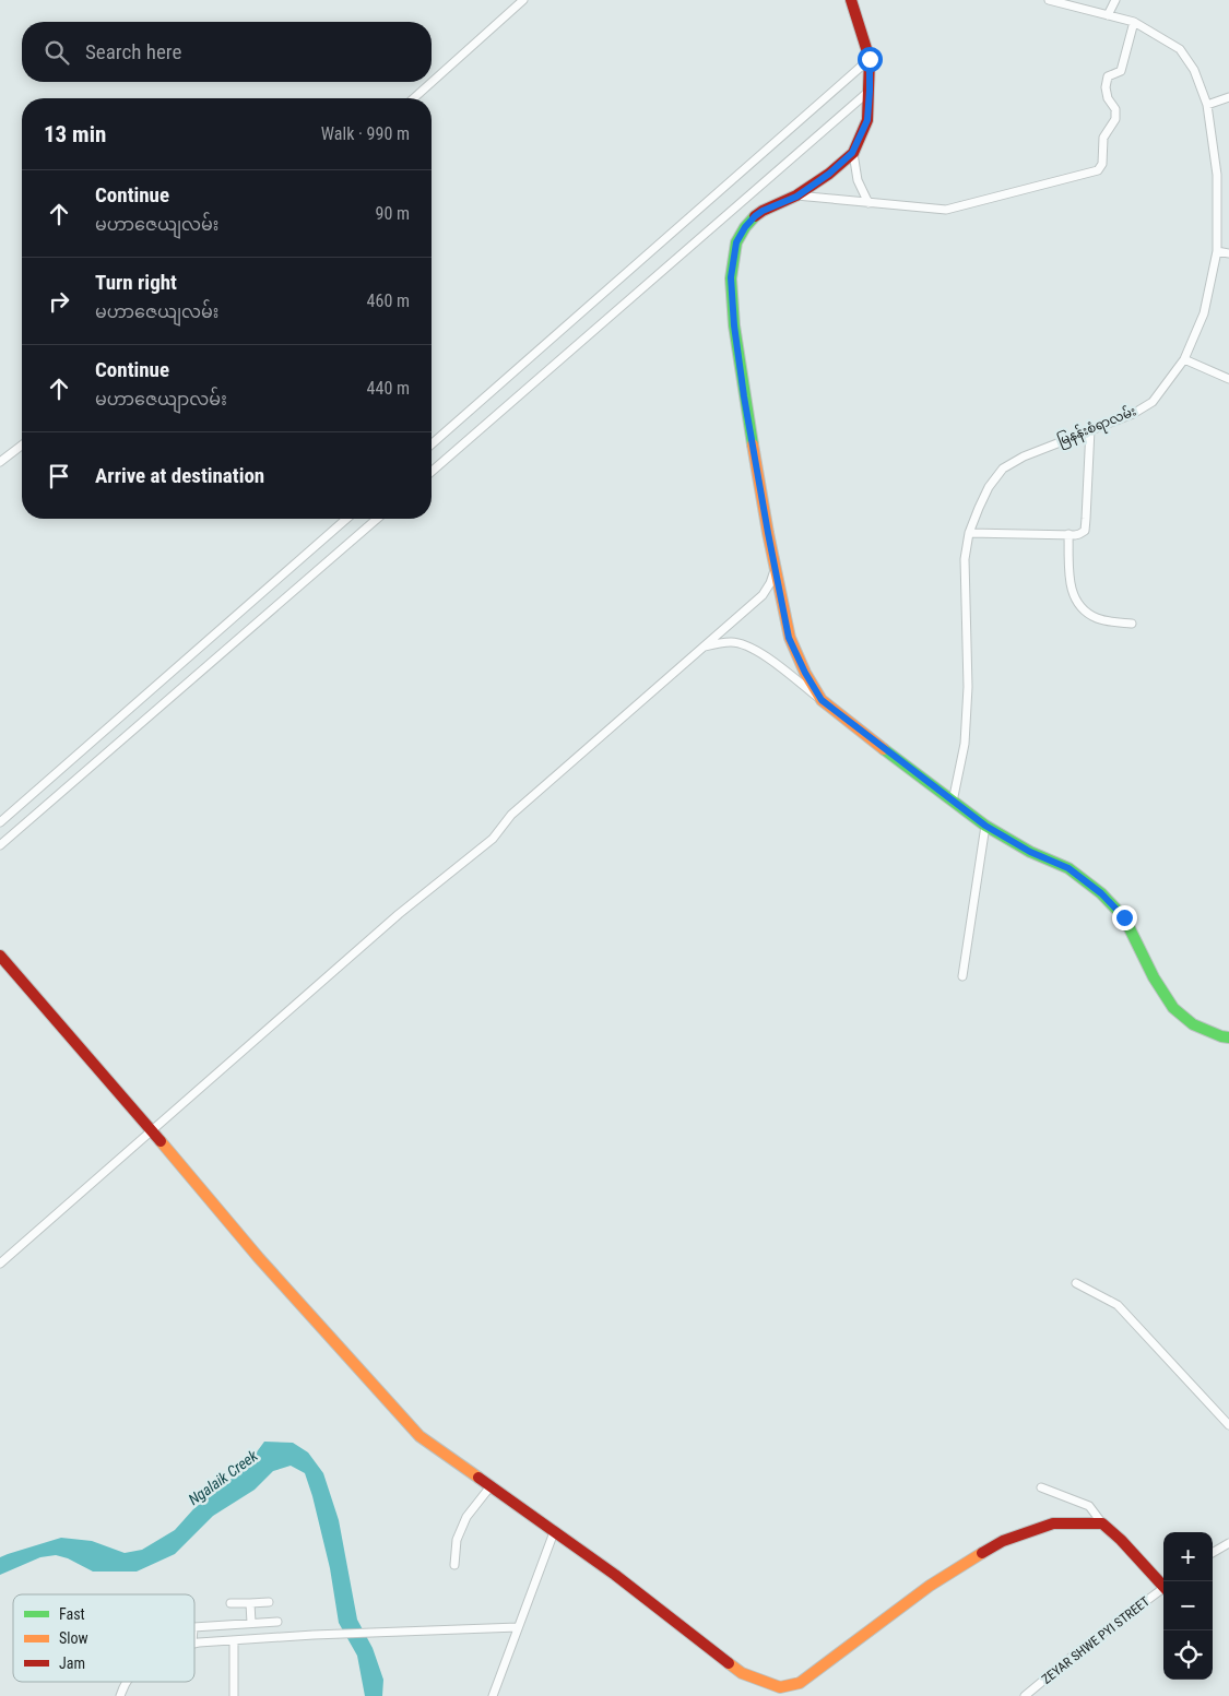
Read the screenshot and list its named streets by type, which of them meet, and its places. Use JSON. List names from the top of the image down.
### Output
{
  "streets": {
    "street": ["မြနန်းစံရာလမ်း", "ZEYAR SHWE PYI STREET"]
  },
  "water": ["Ngalaik Creek"],
  "legend": ["Fast", "Slow", "Jam"],
  "page": {
    "search": "Search here",
    "heading": ["13 min", "Walk · 990 m"],
    "list": [
      ["Continue", "မဟာဇေယျလမ်း", "90 m"],
      ["Turn right", "မဟာဇေယျလမ်း", "460 m"],
      ["Continue", "မဟာဇေယျာလမ်း", "440 m"],
      "Arrive at destination"
    ],
    "map_buttons": ["+", "−"]
  }
}
